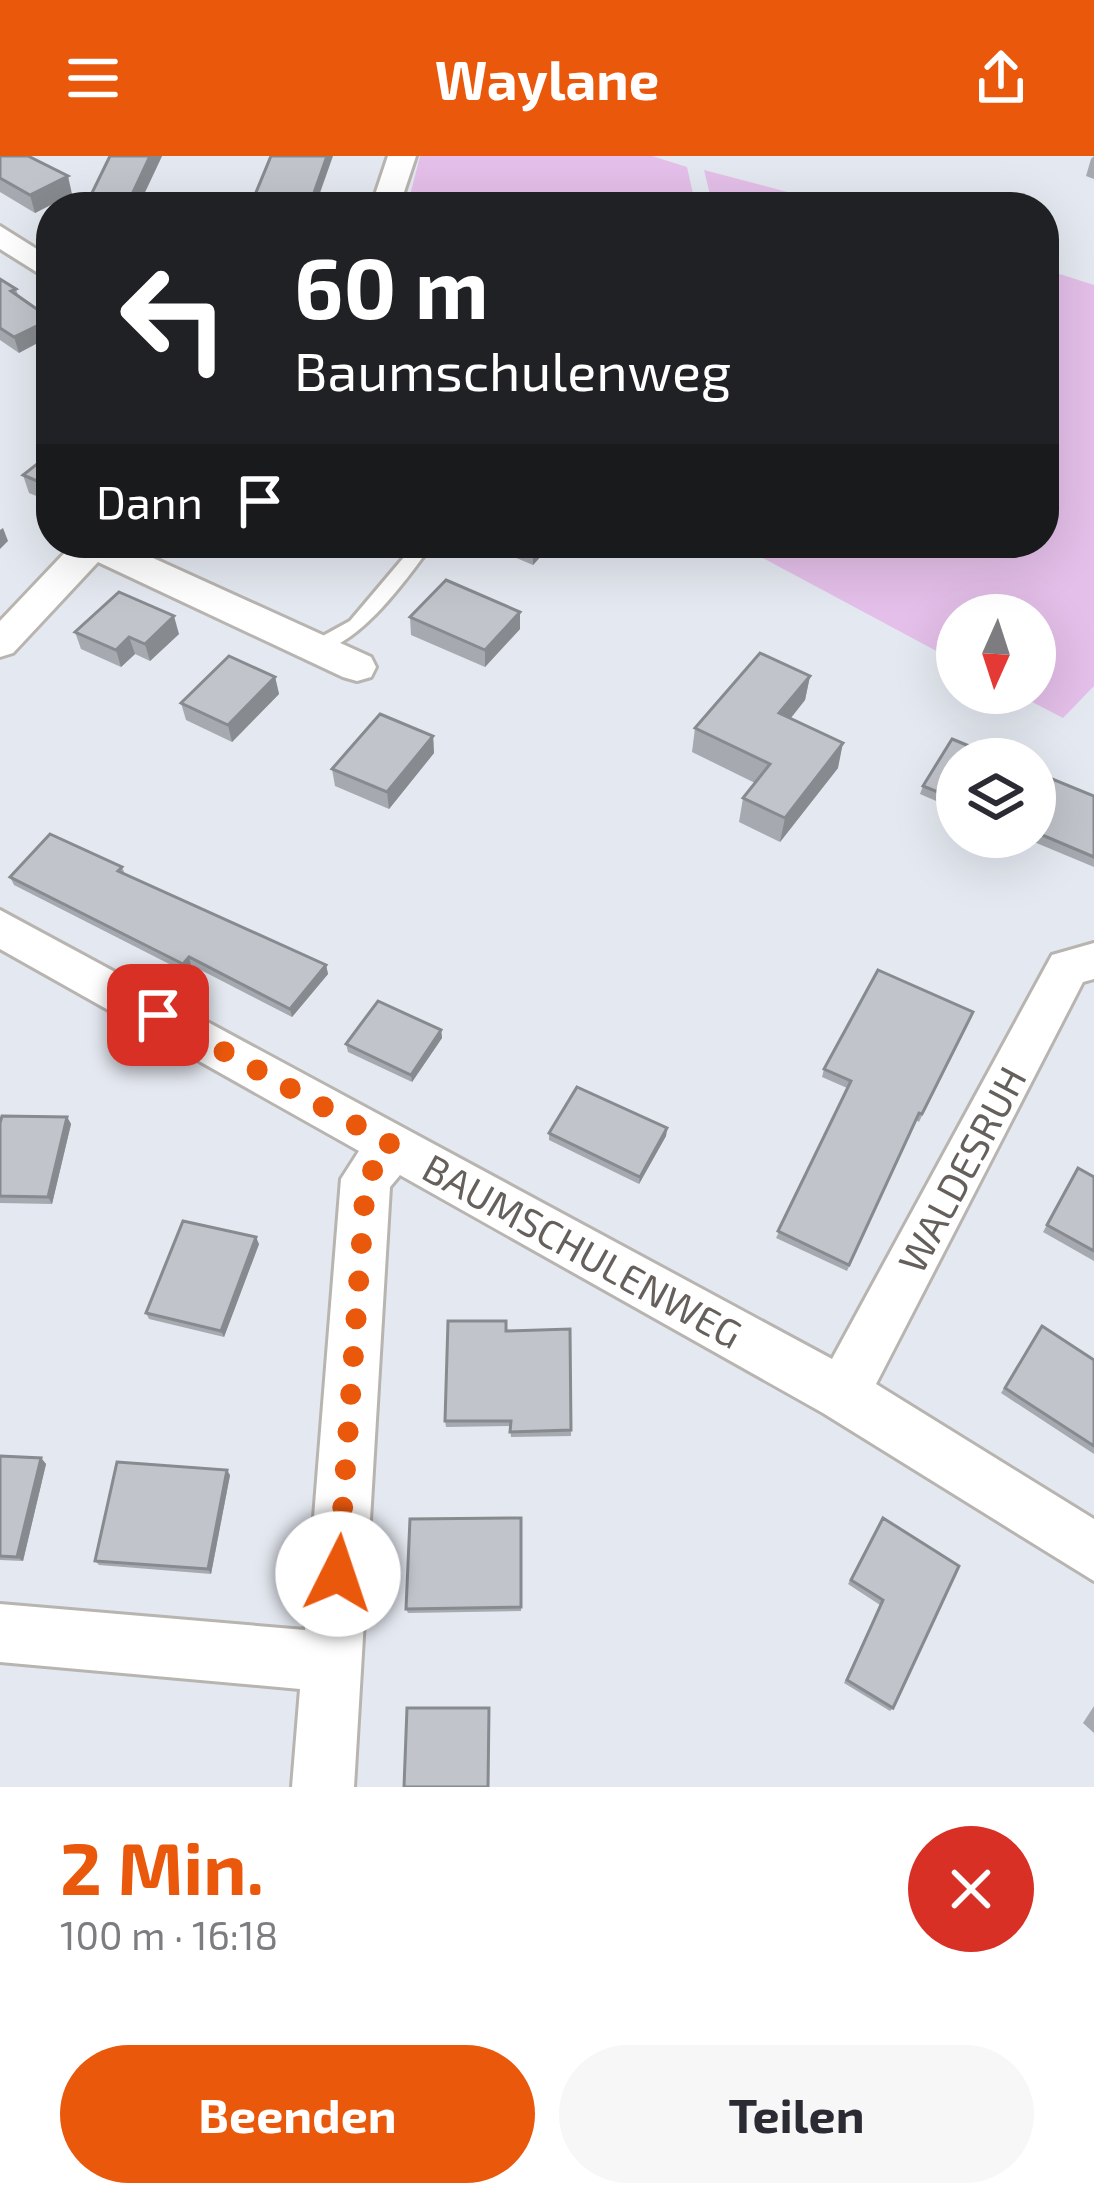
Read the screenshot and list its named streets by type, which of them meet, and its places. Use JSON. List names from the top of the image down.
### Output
{
  "streets": {
    "street": ["WALDESRUH", "BAUMSCHULENWEG"]
  },
  "crossings": [
    ["WALDESRUH", "BAUMSCHULENWEG"]
  ],
  "north": "bottom",
  "page": {
    "header": "Waylane",
    "turn": ["60 m", "Baumschulenweg"],
    "then": "Dann",
    "heading": ["2 Min.", "100 m · 16:18"],
    "buttons": ["Beenden", "Teilen"]
  }
}
